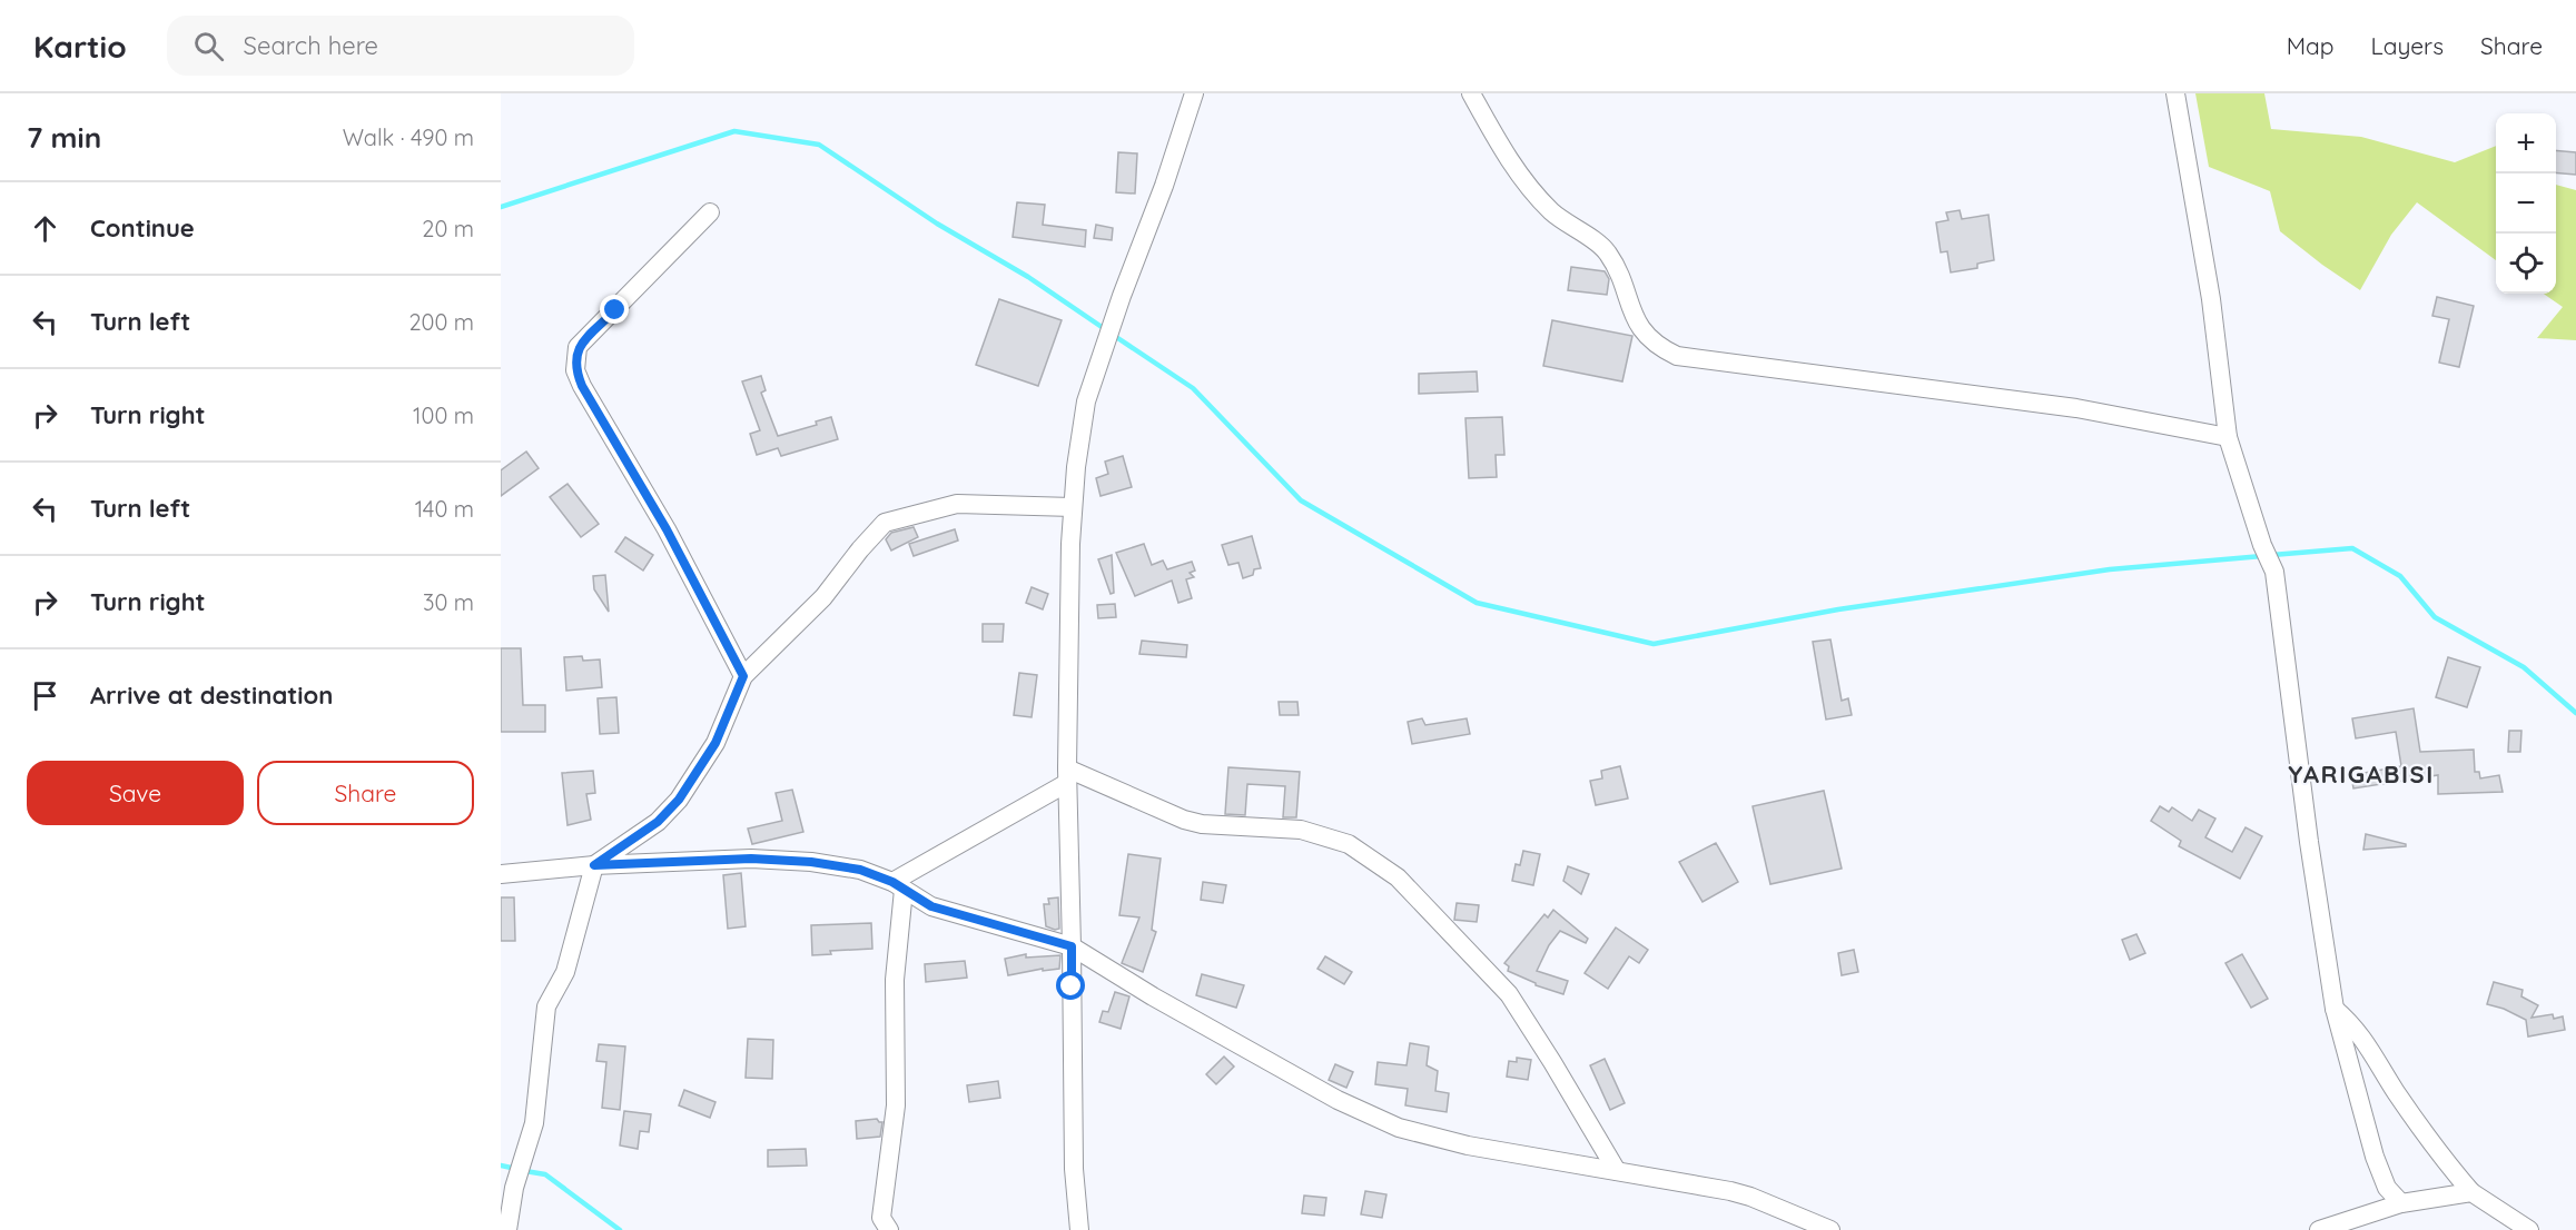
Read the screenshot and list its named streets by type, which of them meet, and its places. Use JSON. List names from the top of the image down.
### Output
{
  "districts": ["YARIGABISI"],
  "page": {
    "header": "Kartio",
    "search": "Search here",
    "nav": ["Map", "Layers", "Share"],
    "heading": ["7 min", "Walk · 490 m"],
    "map_buttons": ["+", "−"],
    "list": [
      ["Continue", "20 m"],
      ["Turn left", "200 m"],
      ["Turn right", "100 m"],
      ["Turn left", "140 m"],
      ["Turn right", "30 m"],
      "Arrive at destination"
    ],
    "buttons": ["Save", "Share"]
  }
}
